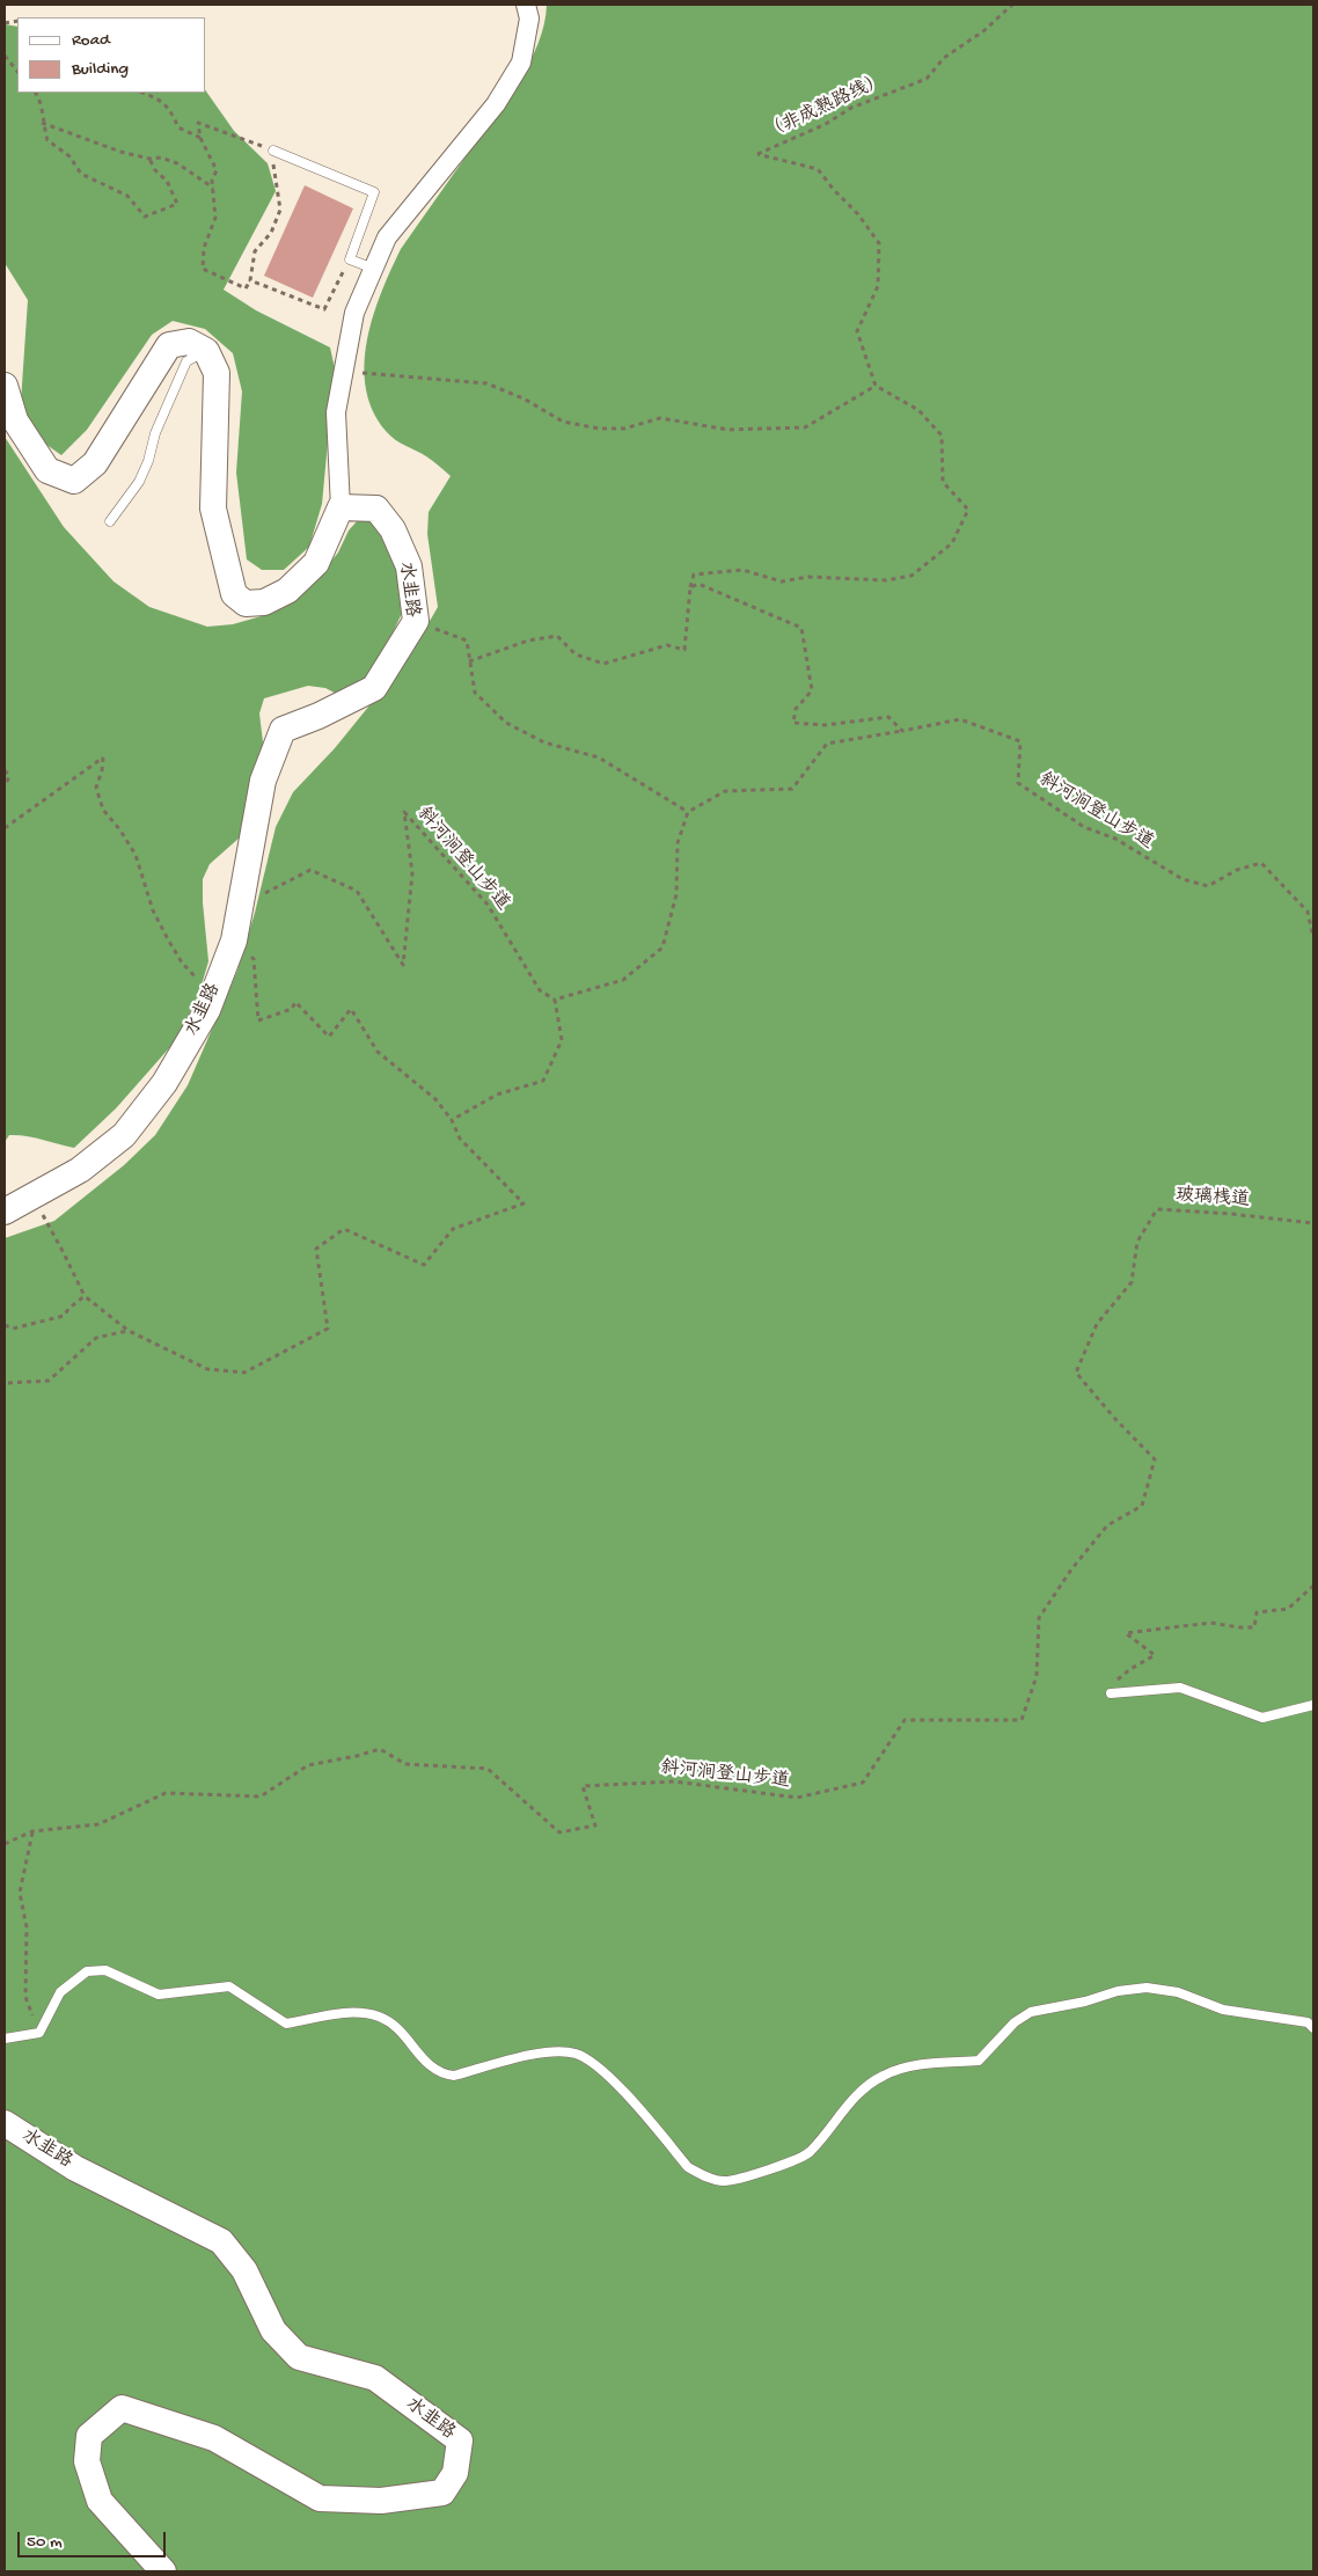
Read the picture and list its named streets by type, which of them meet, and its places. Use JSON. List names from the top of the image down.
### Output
{
  "streets": {
    "street": ["水韭路"],
    "path": ["（非成熟路线）", "斜河涧登山步道", "玻璃栈道"]
  },
  "crossings": [
    ["水韭路", "斜河涧登山步道"],
    ["斜河涧登山步道", "玻璃栈道"]
  ],
  "legend": ["Road", "Building"],
  "scale_bar": "50 m"
}
